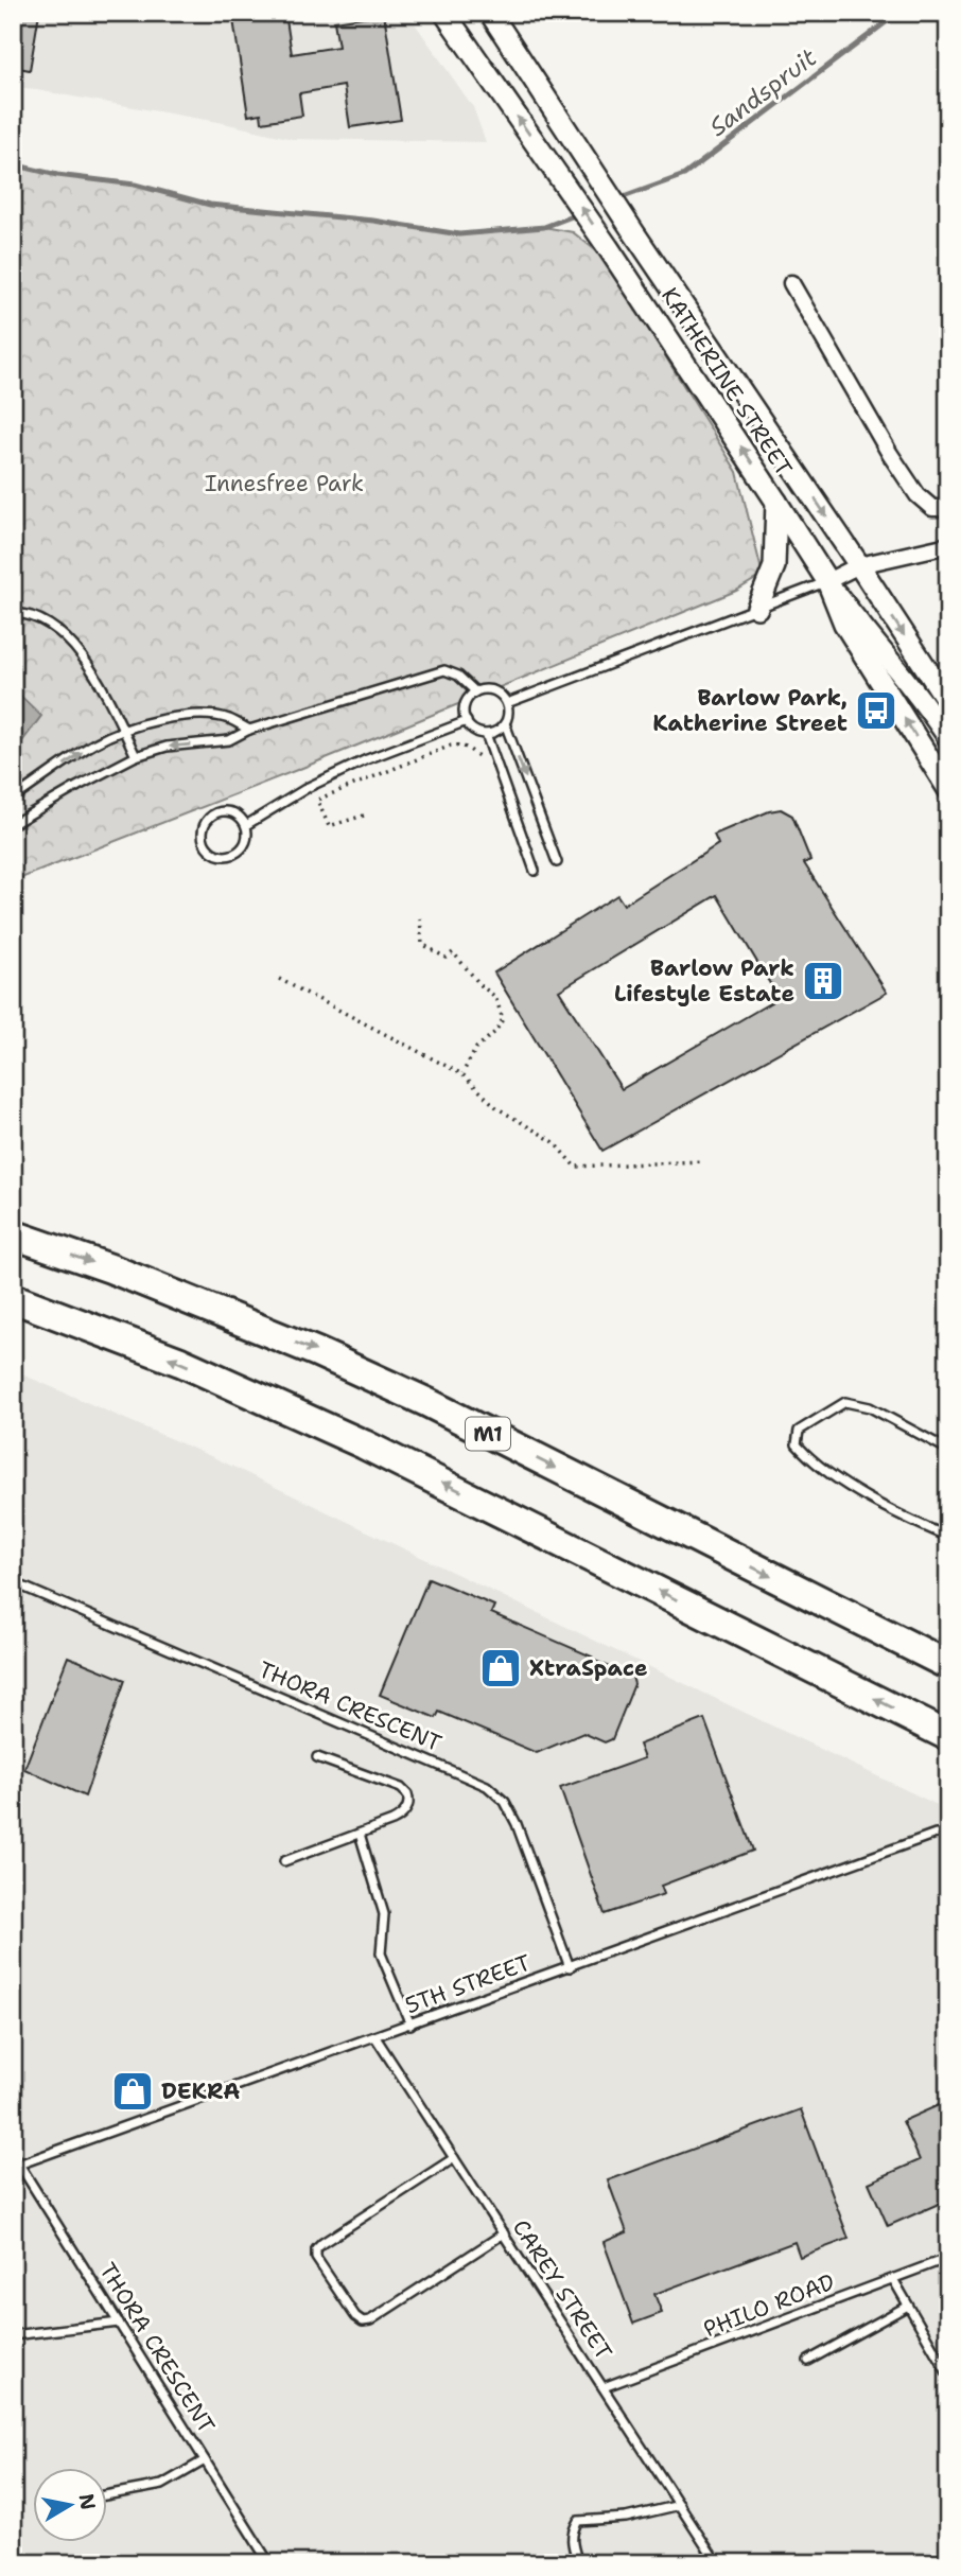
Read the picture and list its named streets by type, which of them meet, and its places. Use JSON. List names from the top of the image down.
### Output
{
  "streets": {
    "highway": ["M1"],
    "main road": ["KATHERINE STREET"],
    "lane": [
      "THORA CRESCENT",
      "5TH STREET",
      "CAREY STREET",
      "PHILO ROAD"
    ]
  },
  "crossings": [
    ["THORA CRESCENT", "5TH STREET"],
    ["5TH STREET", "CAREY STREET"],
    ["CAREY STREET", "PHILO ROAD"]
  ],
  "water": ["Sandspruit"],
  "parks": ["Innesfree Park"],
  "places": {
    "bus stop": ["Barlow Park, Katherine Street"],
    "building": ["Barlow Park Lifestyle Estate"],
    "shop": ["XtraSpace", "DEKRA"]
  },
  "north": "right"
}
